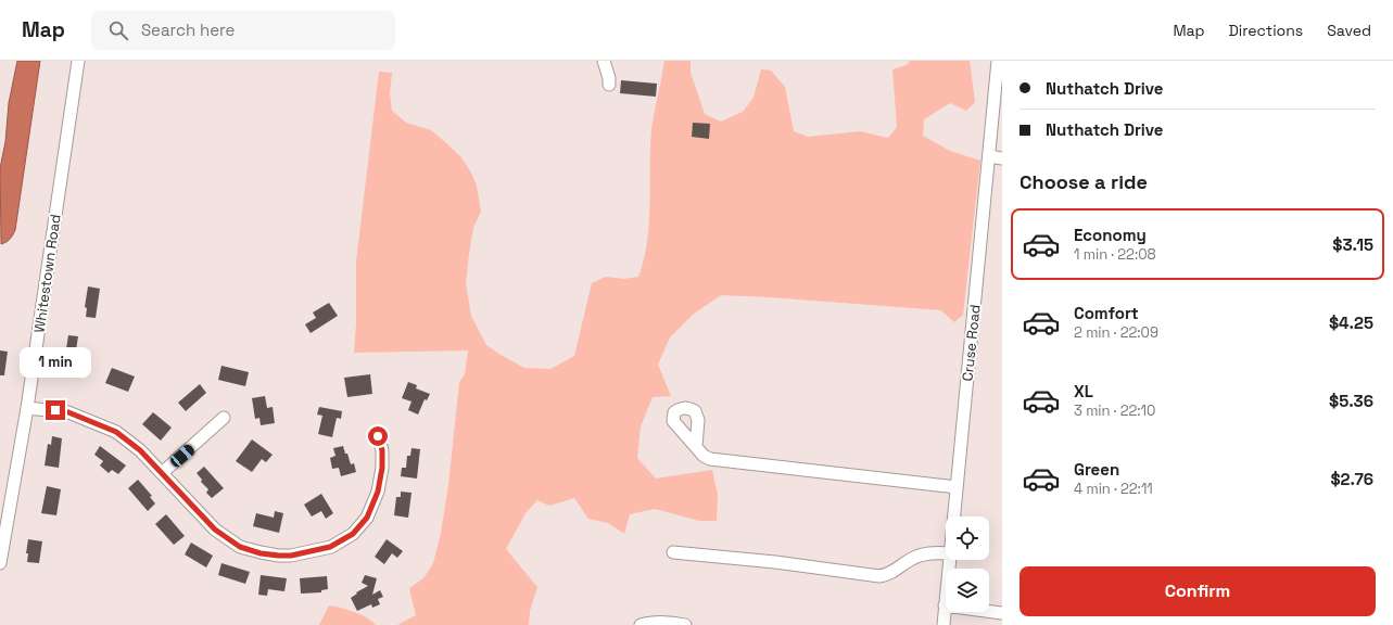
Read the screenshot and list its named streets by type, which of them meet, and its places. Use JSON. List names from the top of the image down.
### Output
{
  "streets": {
    "street": ["Whitestown Road", "Cruse Road"]
  },
  "page": {
    "header": "Map",
    "search": "Search here",
    "nav": ["Map", "Directions", "Saved"],
    "banner": ["Nuthatch Drive", "Nuthatch Drive"],
    "heading": "Choose a ride",
    "list": [
      {
        "name": "Economy",
        "note": "1 min · 22:08",
        "value": "$3.15"
      },
      {
        "name": "Comfort",
        "note": "2 min · 22:09",
        "value": "$4.25"
      },
      {
        "name": "XL",
        "note": "3 min · 22:10",
        "value": "$5.36"
      },
      {
        "name": "Green",
        "note": "4 min · 22:11",
        "value": "$2.76"
      }
    ],
    "bubble": "1 min",
    "buttons": "Confirm"
  }
}
